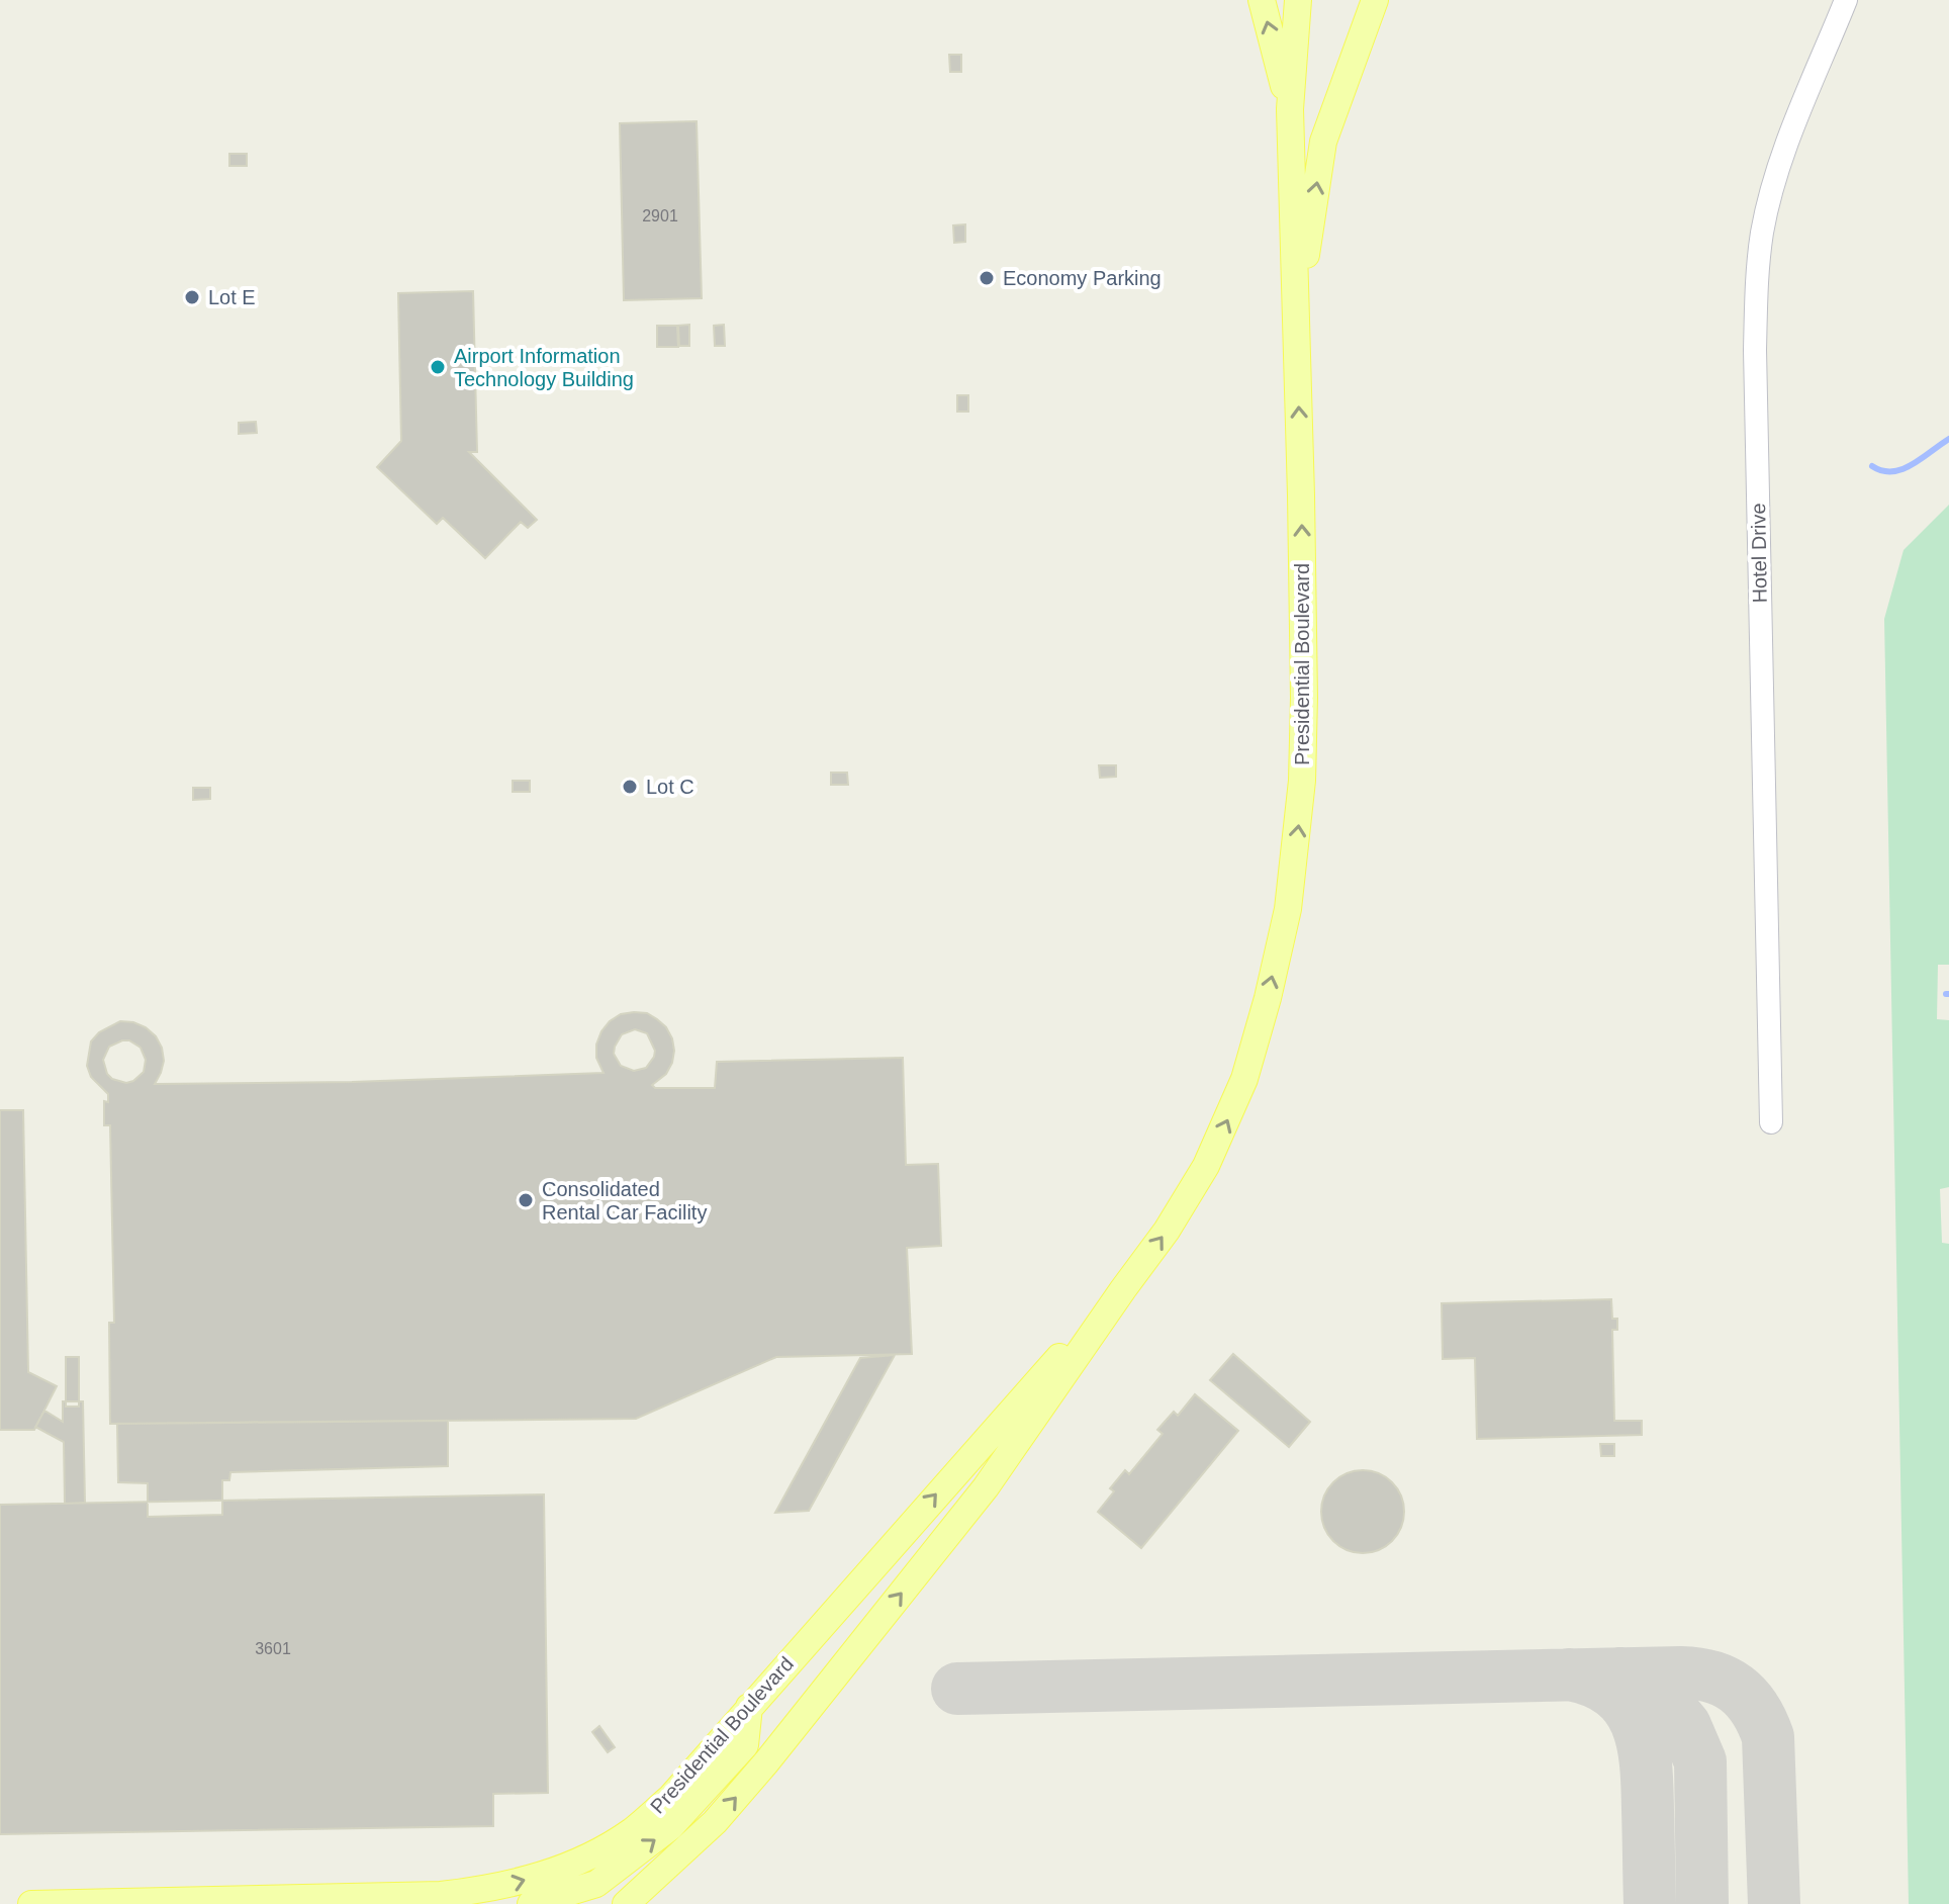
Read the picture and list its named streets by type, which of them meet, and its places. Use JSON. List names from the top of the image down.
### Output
{
  "streets": {
    "main road": ["Presidential Boulevard"],
    "street": ["Hotel Drive"]
  },
  "one_way": ["Presidential Boulevard"],
  "places": [
    "Economy Parking",
    "Lot E",
    "Airport Information Technology Building",
    "Lot C",
    "Consolidated Rental Car Facility"
  ],
  "house_numbers": ["2901", "3601"]
}
